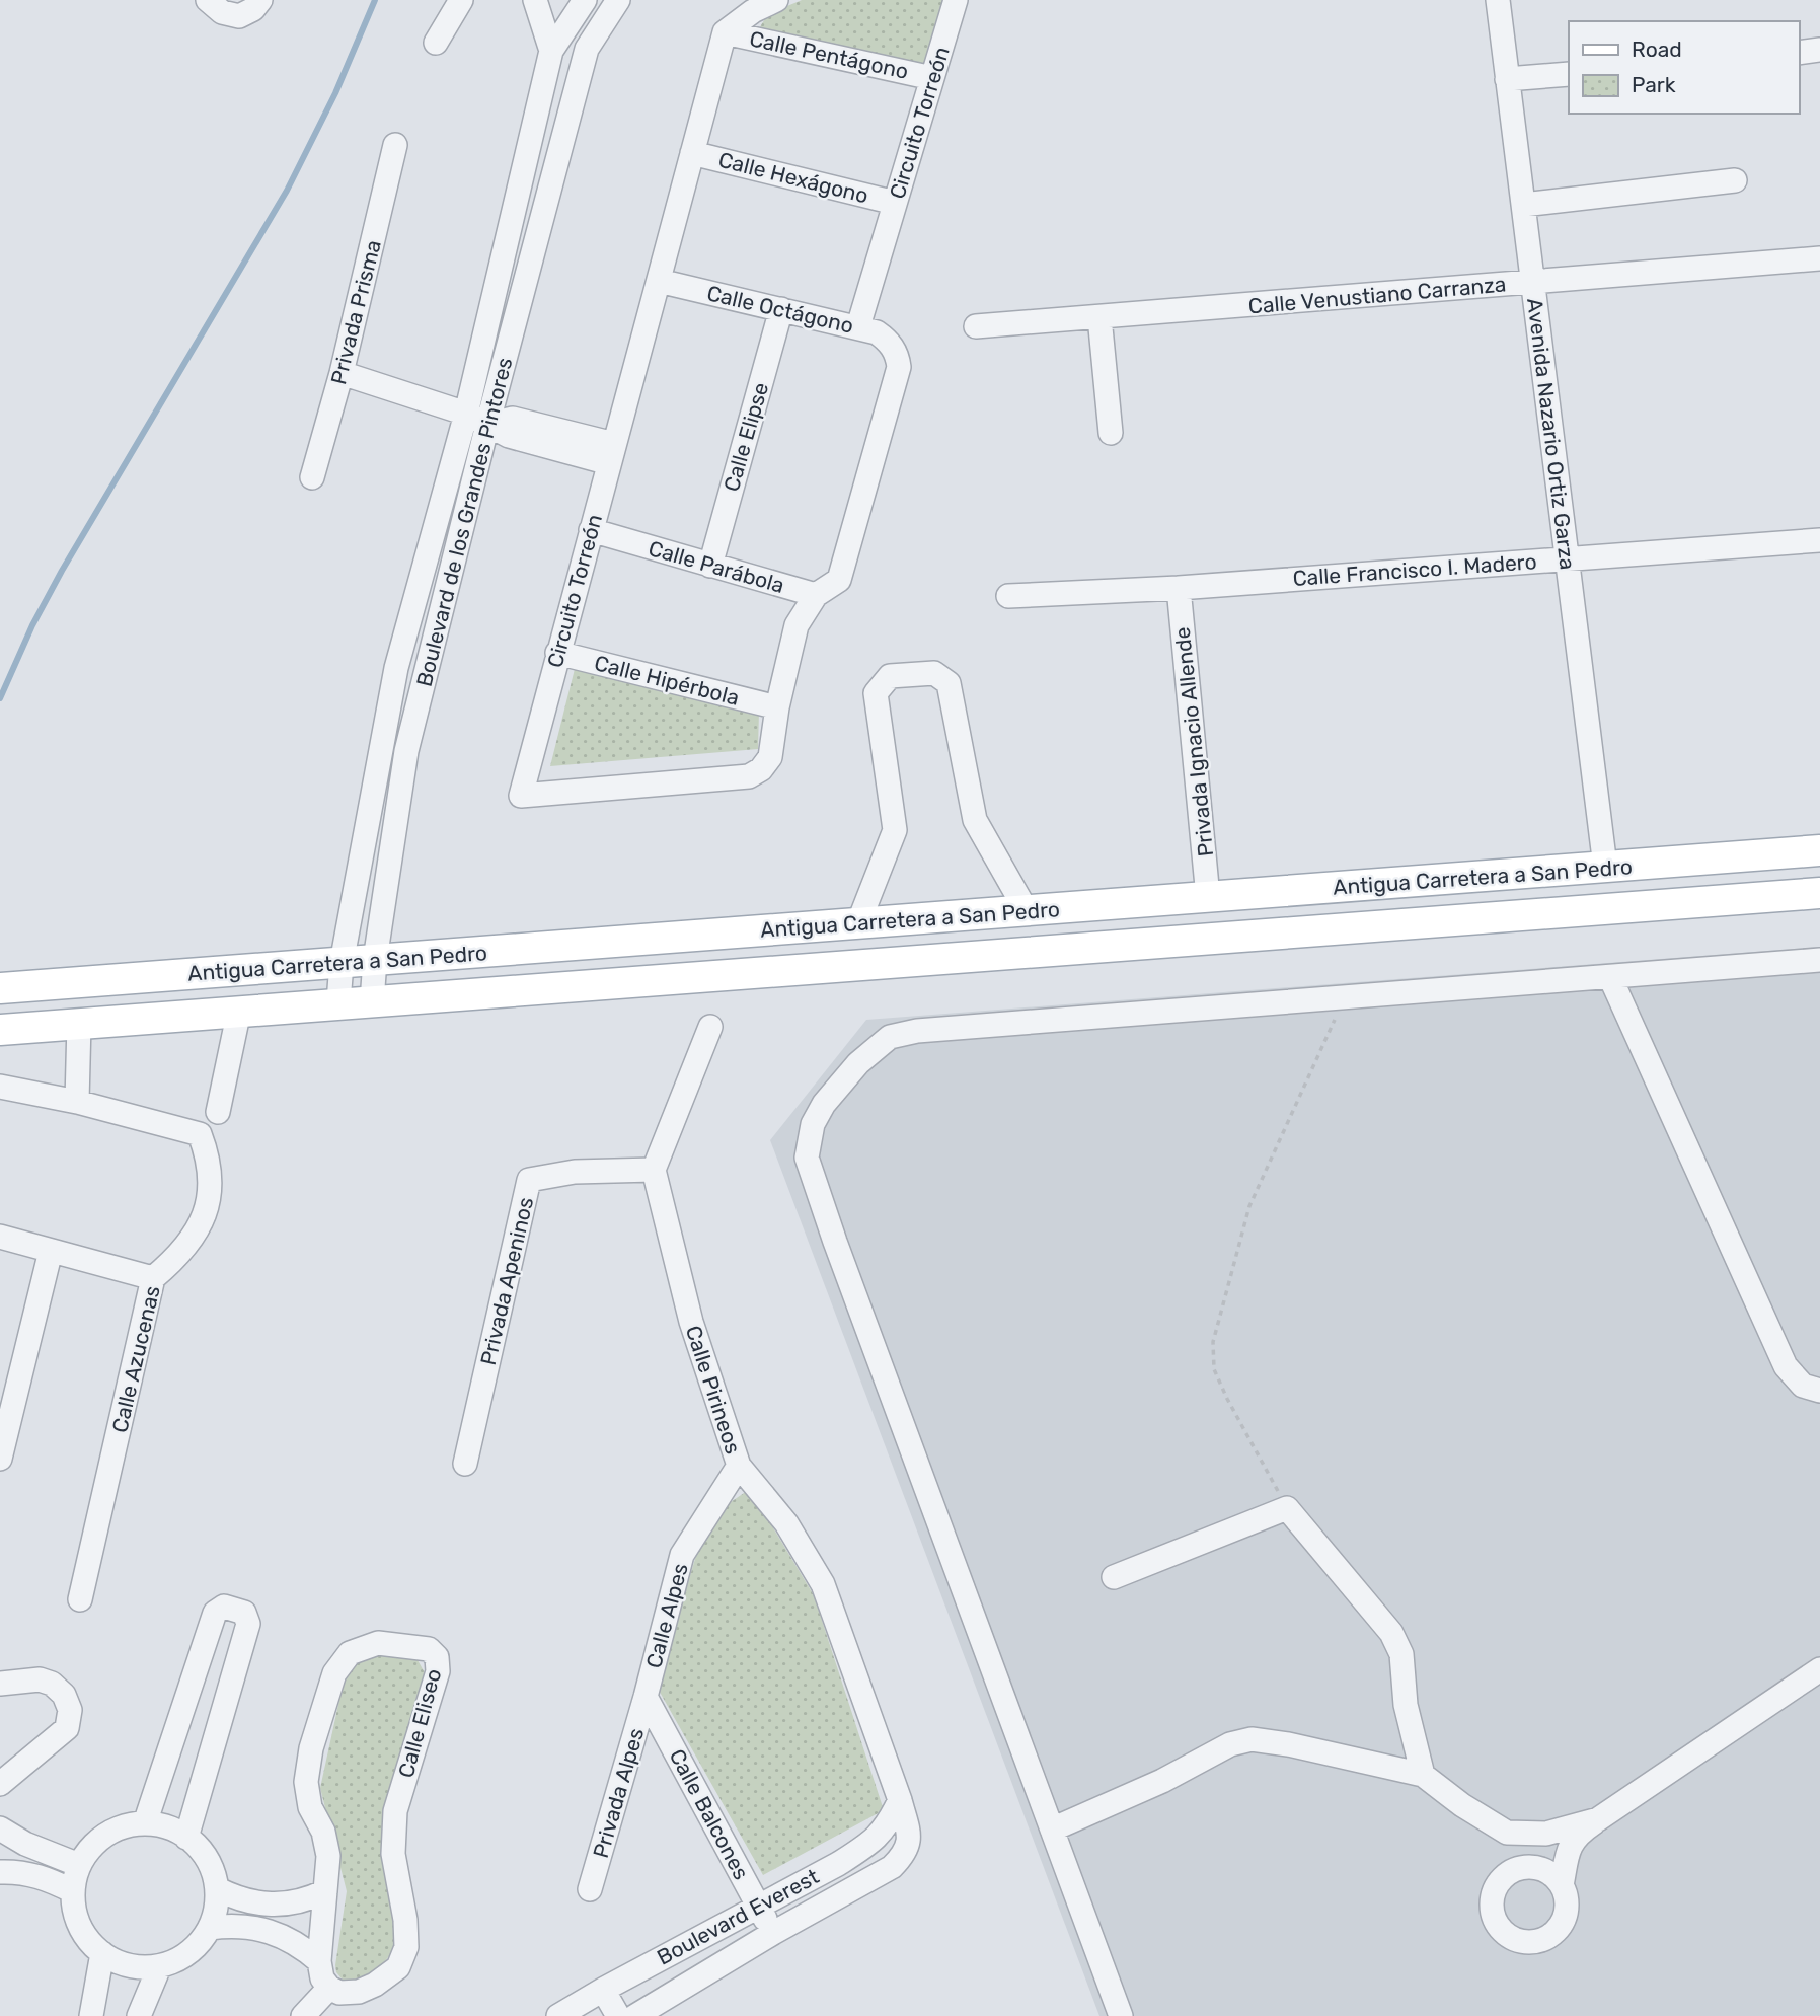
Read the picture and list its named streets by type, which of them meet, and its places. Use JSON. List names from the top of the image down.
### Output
{
  "streets": {
    "main road": ["Antigua Carretera a San Pedro"],
    "street": [
      "Calle Pentágono",
      "Circuito Torreón",
      "Calle Hexágono",
      "Calle Venustiano Carranza",
      "Calle Octágono",
      "Privada Prisma",
      "Avenida Nazario Ortiz Garza",
      "Calle Elipse",
      "Boulevard de los Grandes Pintores",
      "Calle Parábola",
      "Calle Francisco I. Madero",
      "Calle Hipérbola",
      "Privada Ignacio Allende",
      "Privada Apeninos",
      "Calle Azucenas",
      "Calle Pirineos",
      "Calle Alpes",
      "Calle Eliseo",
      "Privada Alpes",
      "Calle Balcones",
      "Boulevard Everest"
    ]
  },
  "crossings": [
    ["Calle Pentágono", "Circuito Torreón"],
    ["Circuito Torreón", "Calle Hexágono"],
    ["Circuito Torreón", "Calle Octágono"],
    ["Circuito Torreón", "Calle Parábola"],
    ["Circuito Torreón", "Calle Hipérbola"],
    ["Calle Venustiano Carranza", "Avenida Nazario Ortiz Garza"],
    ["Calle Octágono", "Calle Elipse"],
    ["Calle Octágono", "Calle Parábola"],
    ["Avenida Nazario Ortiz Garza", "Calle Francisco I. Madero"],
    ["Avenida Nazario Ortiz Garza", "Antigua Carretera a San Pedro"],
    ["Calle Elipse", "Calle Parábola"],
    ["Boulevard de los Grandes Pintores", "Antigua Carretera a San Pedro"],
    ["Calle Francisco I. Madero", "Privada Ignacio Allende"],
    ["Privada Ignacio Allende", "Antigua Carretera a San Pedro"],
    ["Privada Apeninos", "Calle Pirineos"],
    ["Calle Pirineos", "Calle Alpes"],
    ["Calle Pirineos", "Boulevard Everest"],
    ["Calle Alpes", "Privada Alpes"],
    ["Calle Alpes", "Calle Balcones"],
    ["Privada Alpes", "Calle Balcones"],
    ["Calle Balcones", "Boulevard Everest"]
  ],
  "legend": ["Road", "Park"]
}
